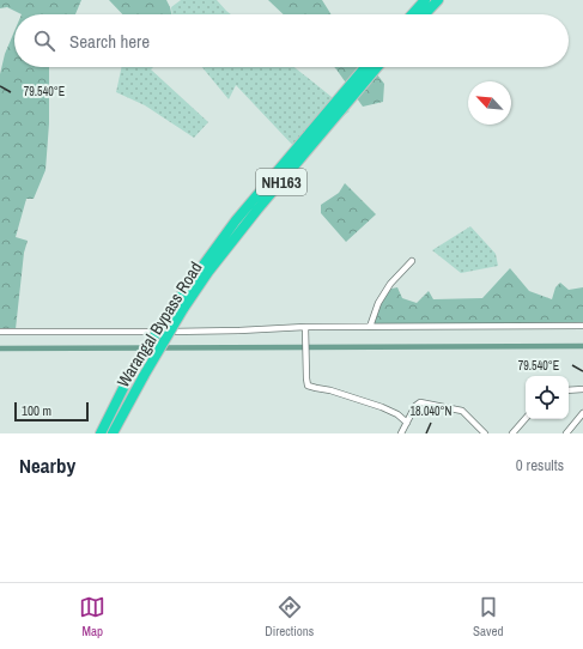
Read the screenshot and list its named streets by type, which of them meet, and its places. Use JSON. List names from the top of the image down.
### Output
{
  "streets": {
    "highway": ["NH163", "Warangal Bypass Road"]
  },
  "crossings": [
    ["NH163", "Warangal Bypass Road"]
  ],
  "scale_bar": "100 m",
  "north": "top left",
  "page": {
    "search": "Search here",
    "scale": "100 m",
    "heading": ["Nearby", "0 results"],
    "nav": ["Map", "Directions", "Saved"]
  },
  "coordinates": ["79.540°E", "18.040°N"]
}
